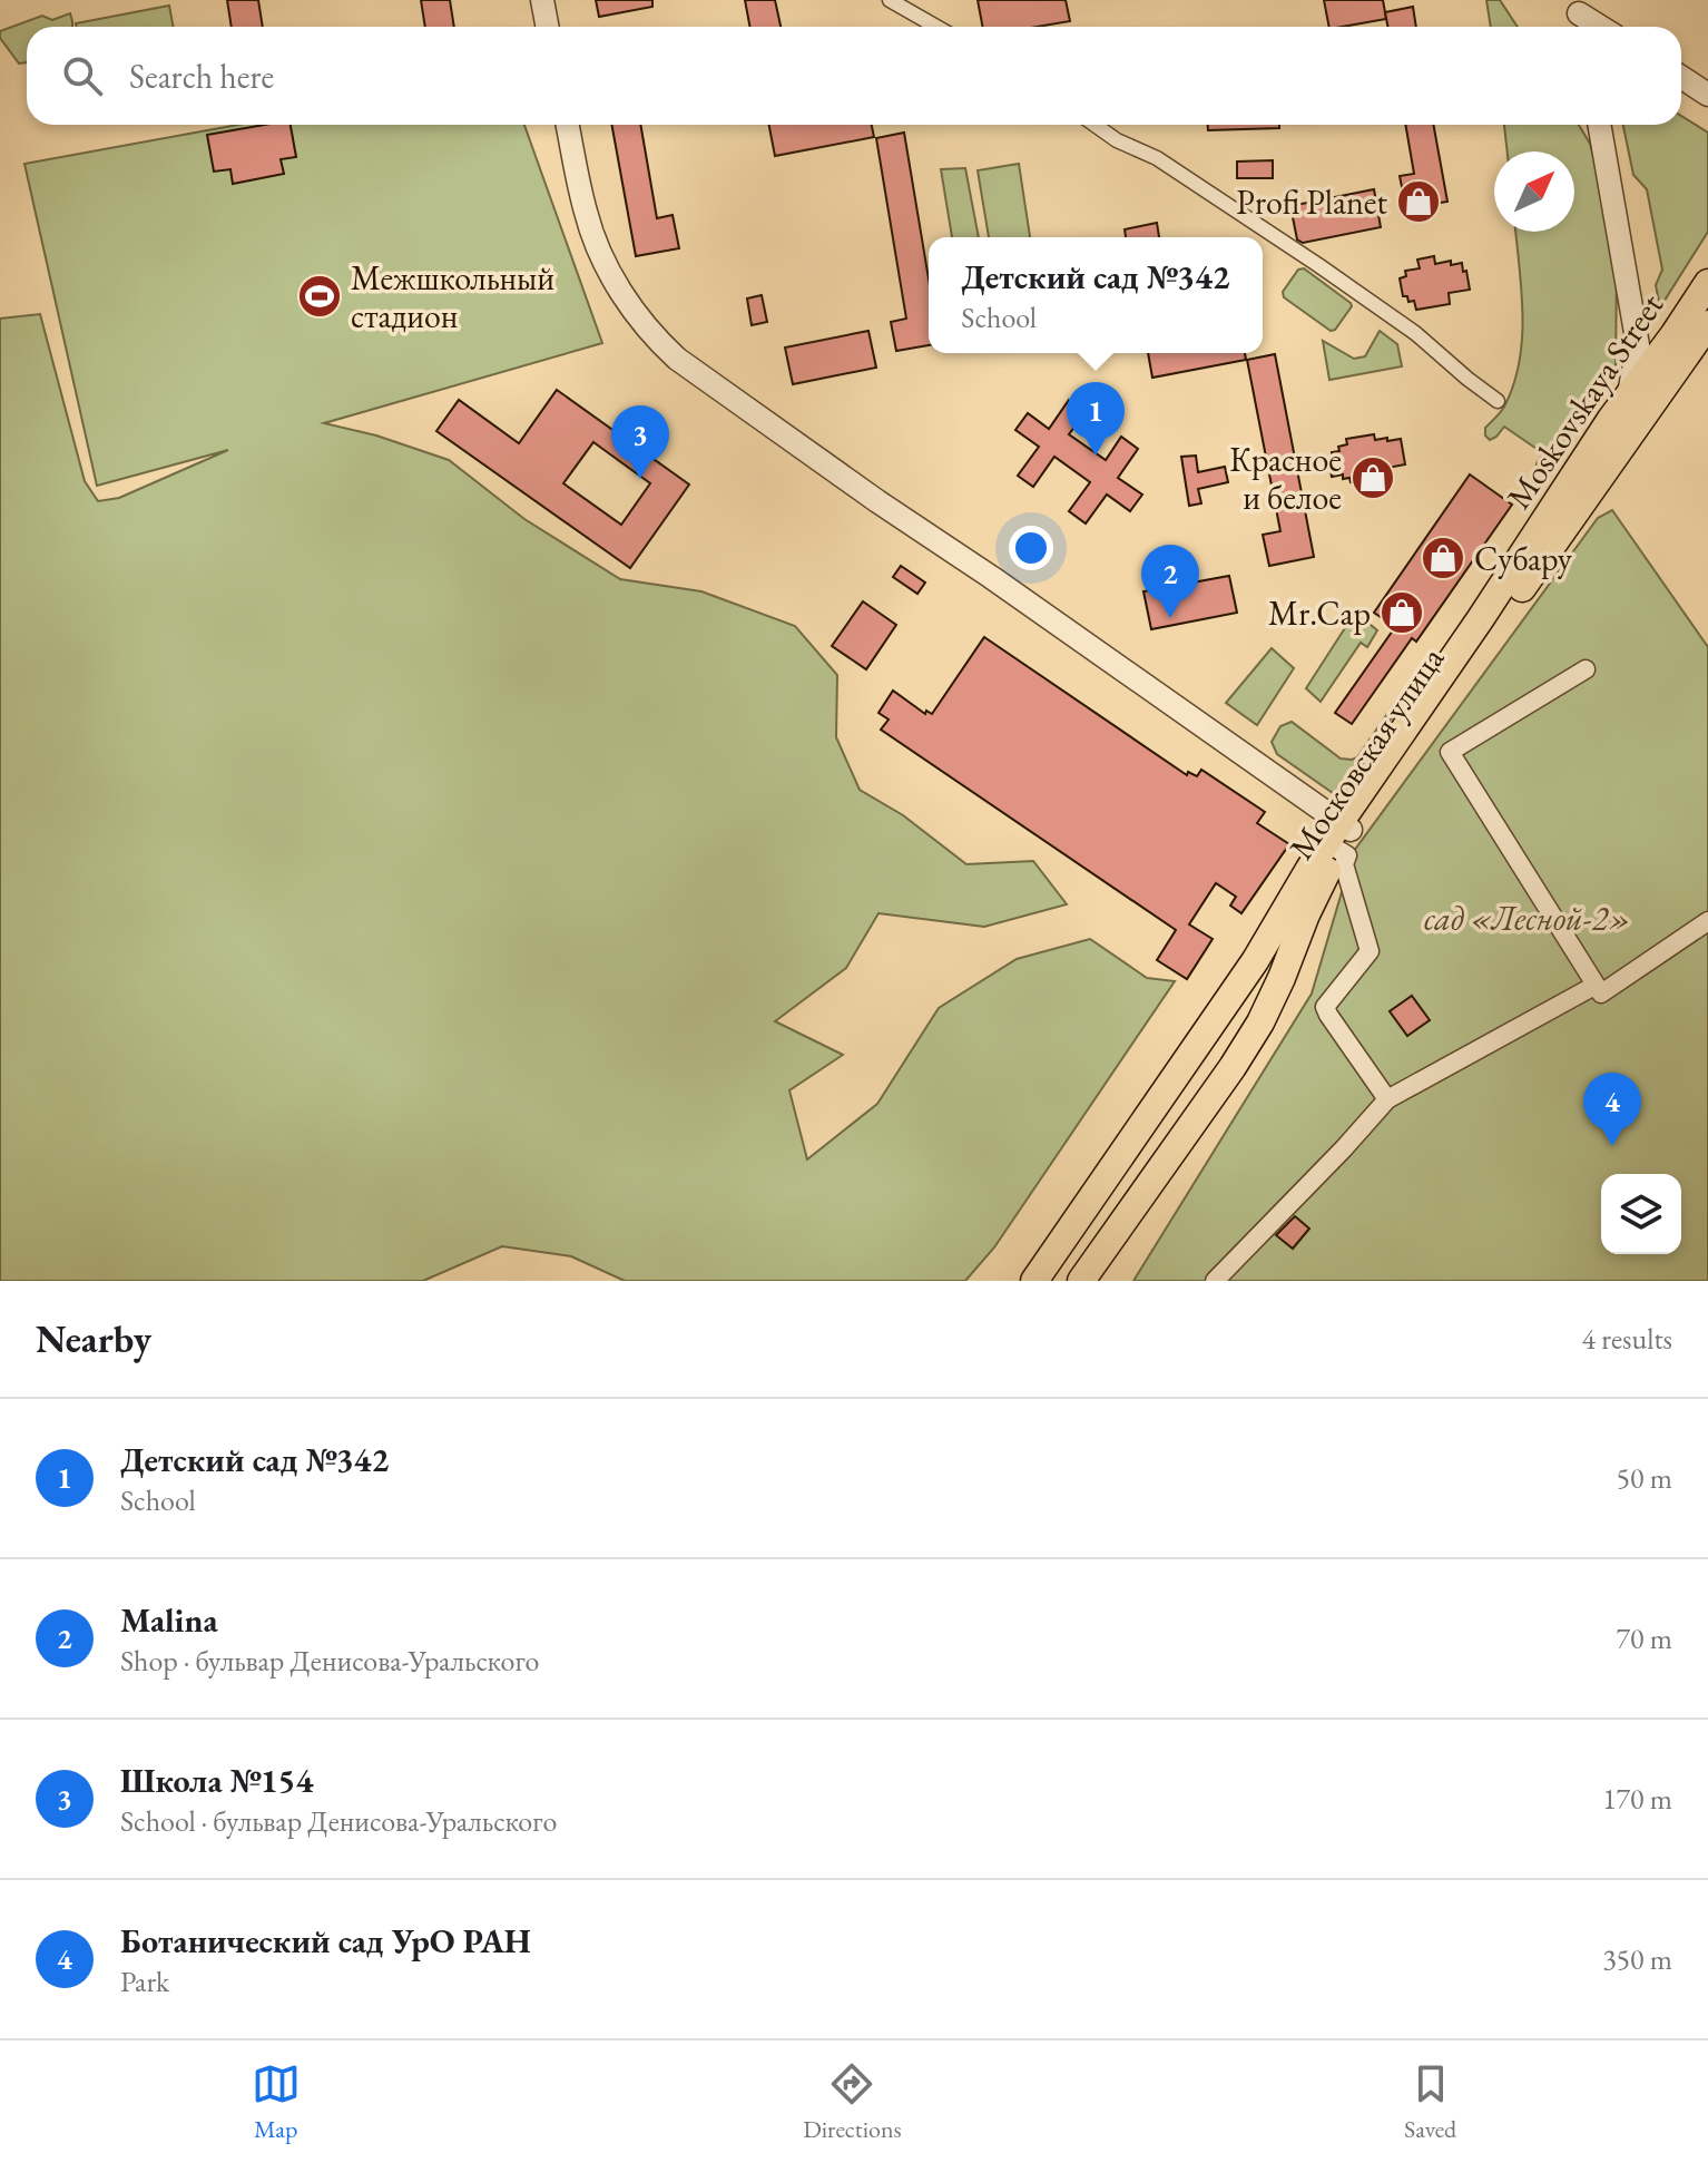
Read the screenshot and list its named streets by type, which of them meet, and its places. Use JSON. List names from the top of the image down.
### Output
{
  "streets": {
    "main road": ["Moskovskaya Street", "Московская улица"]
  },
  "crossings": [
    ["Moskovskaya Street", "Московская улица"]
  ],
  "parks": ["сад «Лесной-2»"],
  "places": {
    "shop": [
      "Profi Planet",
      "Красное и белое",
      "Субару",
      "Mr.Cap"
    ],
    "sports": ["Межшкольный стадион"]
  },
  "north": "top right",
  "page": {
    "search": "Search here",
    "popup": ["Детский сад №342", "School"],
    "pins": [
      "1",
      "3",
      "2",
      "4"
    ],
    "heading": ["Nearby", "4 results"],
    "list": [
      {
        "mark": "1",
        "name": "Детский сад №342",
        "note": "School",
        "value": "50 m"
      },
      {
        "mark": "2",
        "name": "Malina",
        "note": "Shop · бульвар Денисова-Уральского",
        "value": "70 m"
      },
      {
        "mark": "3",
        "name": "Школа №154",
        "note": "School · бульвар Денисова-Уральского",
        "value": "170 m"
      },
      {
        "mark": "4",
        "name": "Ботанический сад УрО РАН",
        "note": "Park",
        "value": "350 m"
      }
    ],
    "nav": ["Map", "Directions", "Saved"]
  }
}
